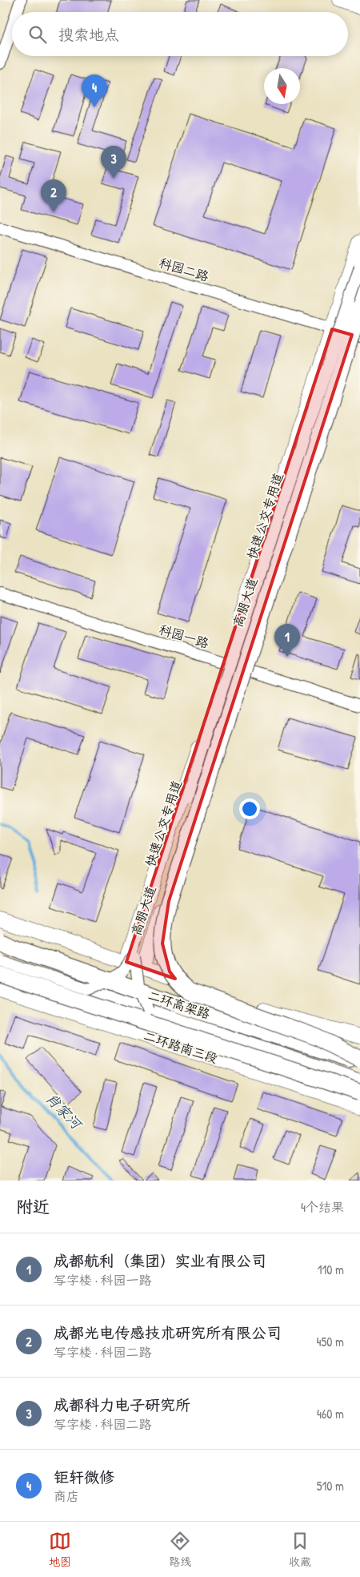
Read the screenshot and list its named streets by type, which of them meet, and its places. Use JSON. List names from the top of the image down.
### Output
{
  "streets": {
    "highway": ["二环高架路"],
    "main road": ["高朋大道", "二环路南三段"],
    "street": ["科园二路", "快速公交专用道", "科园一路"]
  },
  "crossings": [
    ["科园二路", "高朋大道"],
    ["快速公交专用道", "高朋大道"],
    ["高朋大道", "科园一路"]
  ],
  "water": ["肖家河"],
  "north": "bottom",
  "page": {
    "search": "搜索地点",
    "pins": [
      "4",
      "3",
      "2",
      "1"
    ],
    "heading": ["附近", "4个结果"],
    "list": [
      {
        "mark": "1",
        "name": "成都航利（集团）实业有限公司",
        "note": "写字楼 · 科园一路",
        "value": "110 m"
      },
      {
        "mark": "2",
        "name": "成都光电传感技术研究所有限公司",
        "note": "写字楼 · 科园二路",
        "value": "450 m"
      },
      {
        "mark": "3",
        "name": "成都科力电子研究所",
        "note": "写字楼 · 科园二路",
        "value": "460 m"
      },
      {
        "mark": "4",
        "name": "钜轩微修",
        "note": "商店",
        "value": "510 m"
      }
    ],
    "nav": ["地图", "路线", "收藏"]
  }
}
